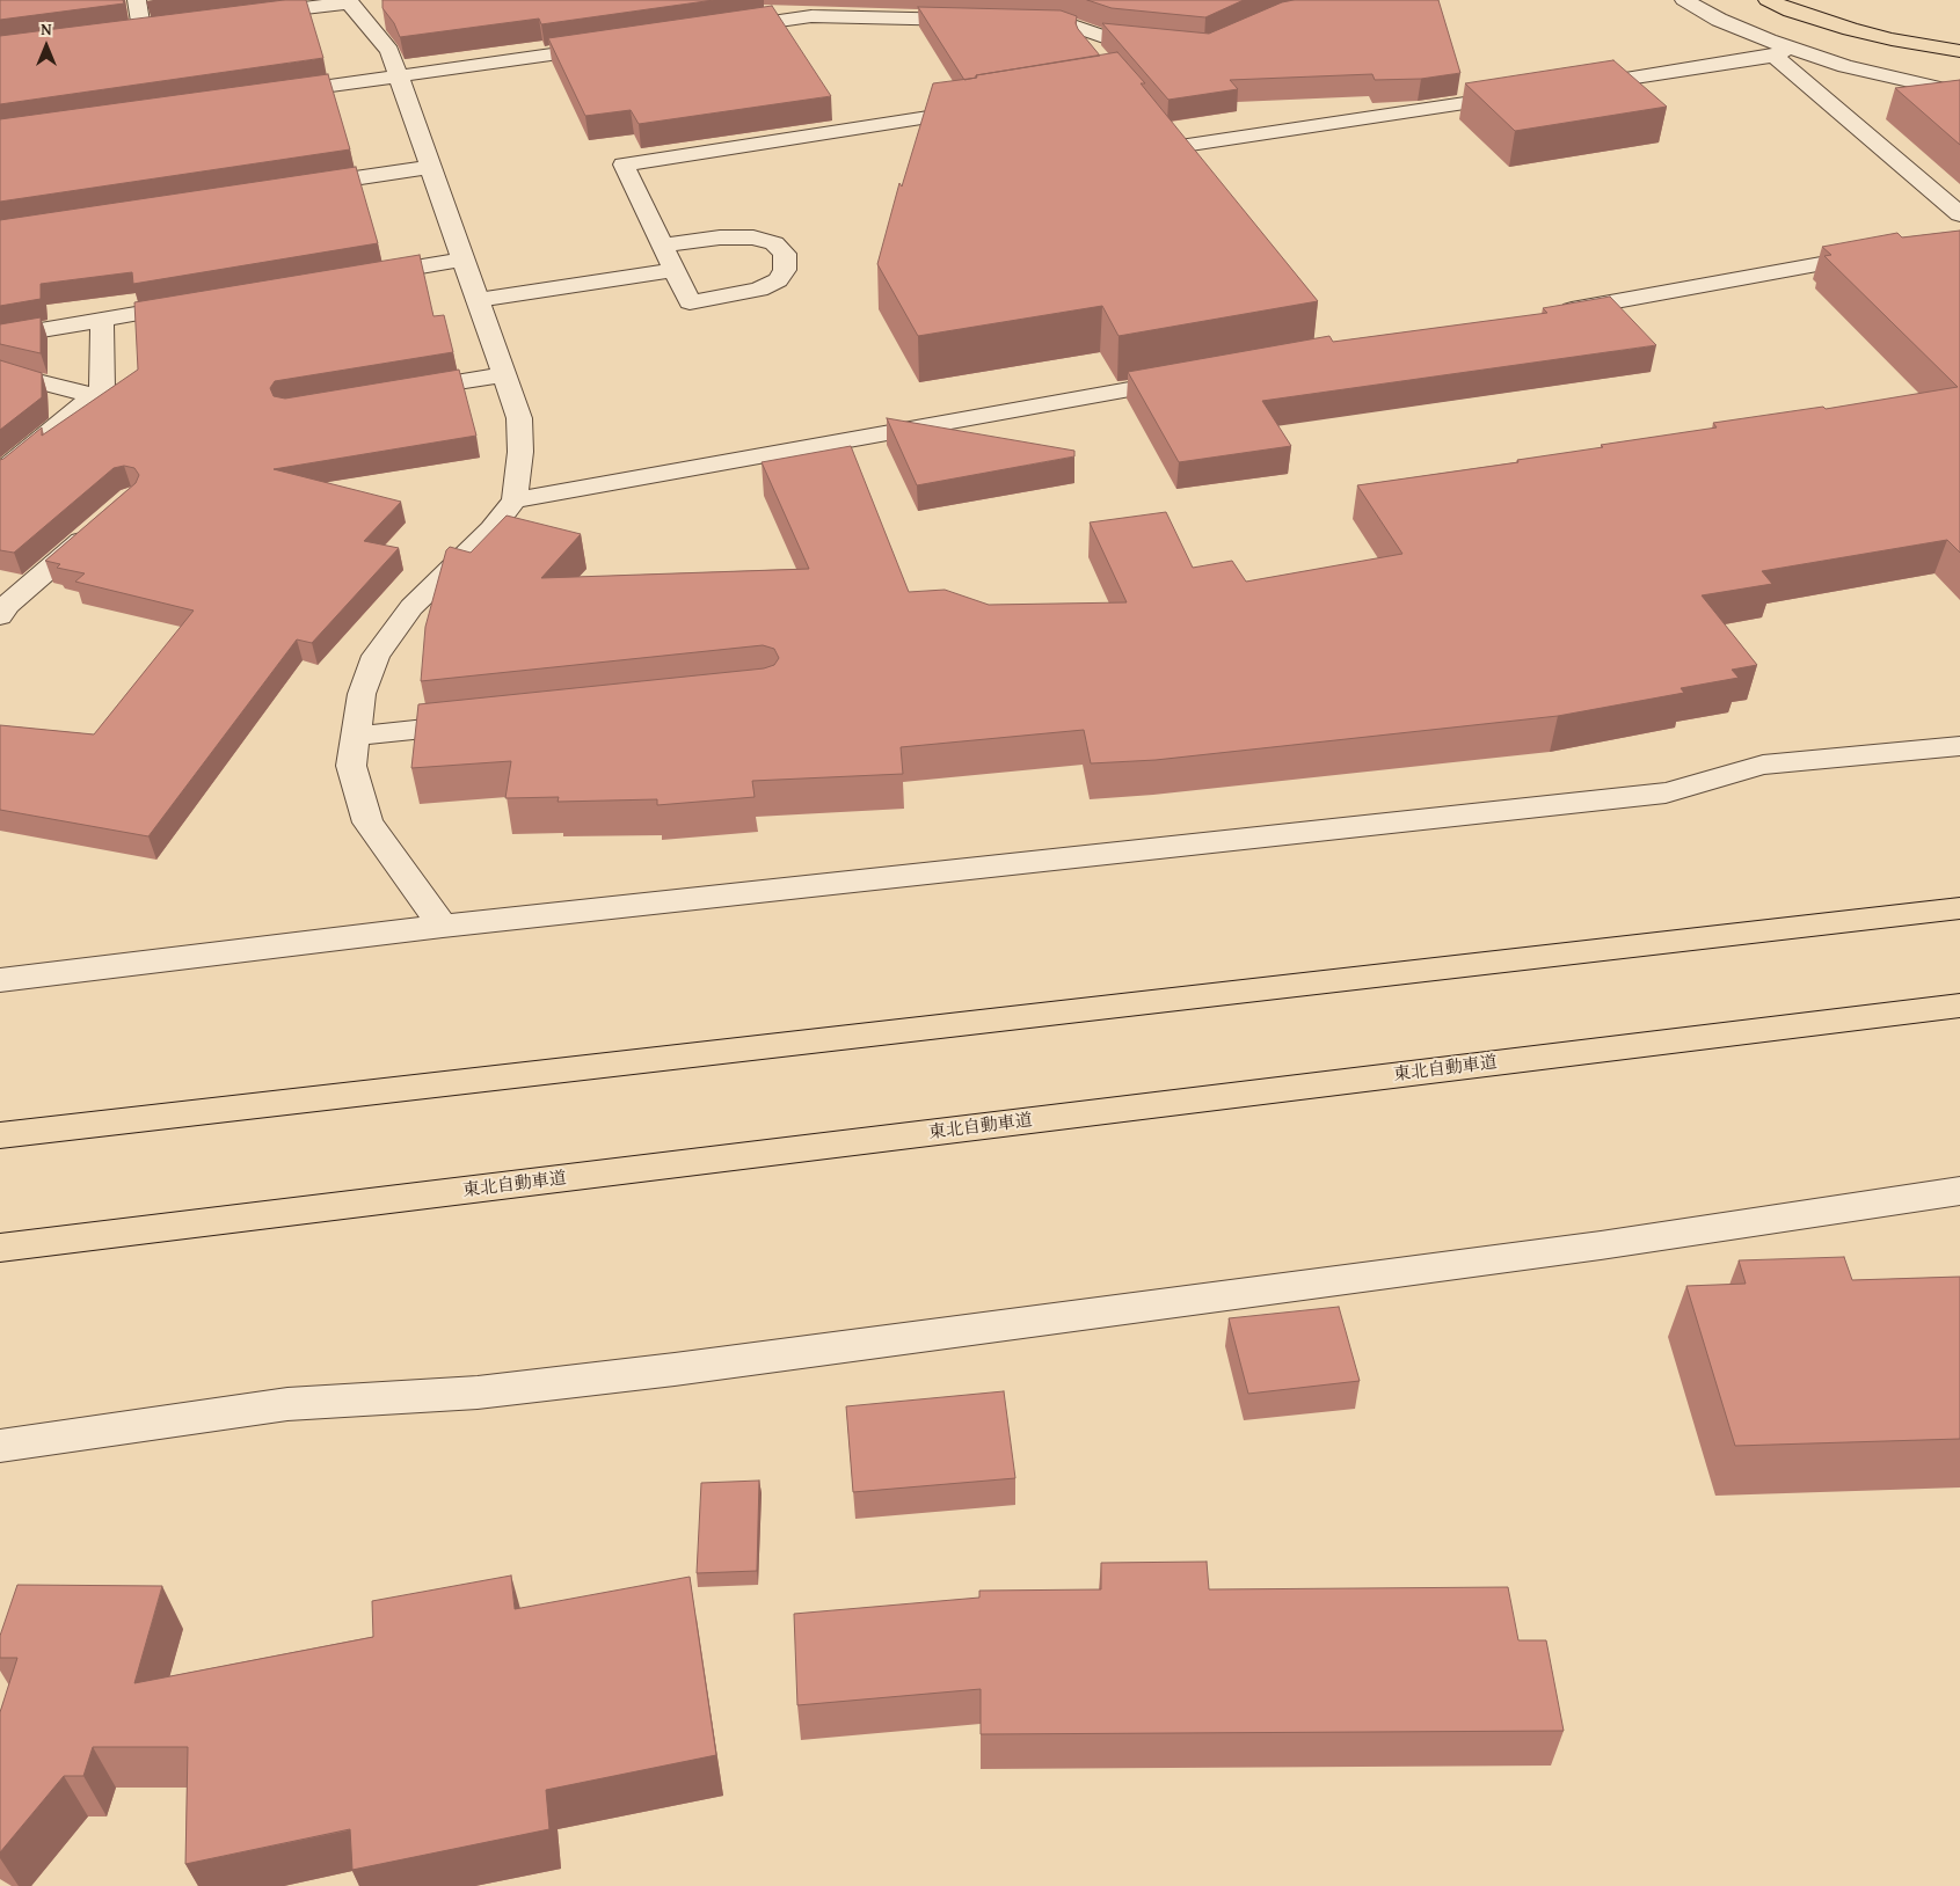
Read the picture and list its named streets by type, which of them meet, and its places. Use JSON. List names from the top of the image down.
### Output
{
  "streets": {
    "highway": ["東北自動車道"]
  },
  "north": "top"
}
